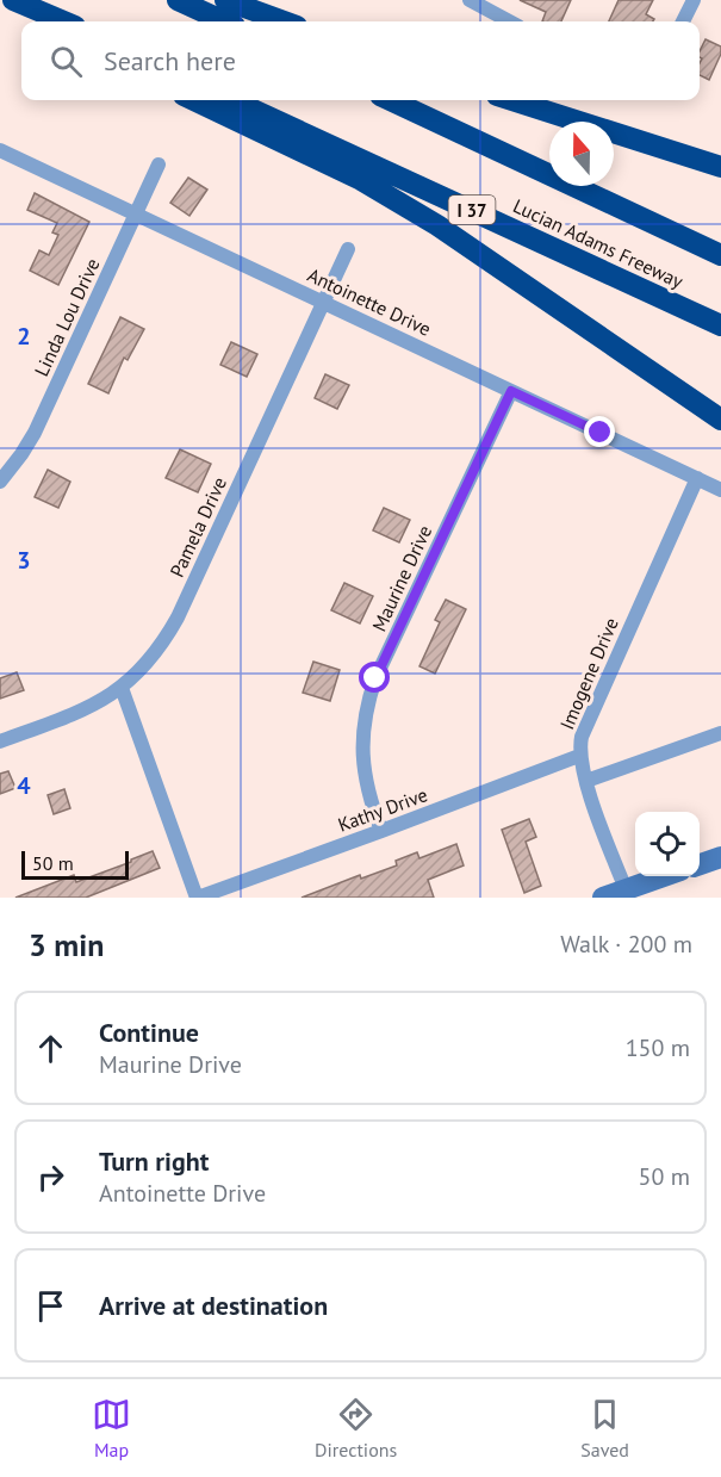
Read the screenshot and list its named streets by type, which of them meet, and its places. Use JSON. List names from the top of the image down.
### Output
{
  "streets": {
    "highway": ["I 37", "Lucian Adams Freeway"],
    "street": [
      "Antoinette Drive",
      "Linda Lou Drive",
      "Pamela Drive",
      "Maurine Drive",
      "Imogene Drive",
      "Kathy Drive"
    ]
  },
  "crossings": [
    ["Antoinette Drive", "Linda Lou Drive"],
    ["Antoinette Drive", "Pamela Drive"],
    ["Antoinette Drive", "Maurine Drive"],
    ["Antoinette Drive", "Imogene Drive"],
    ["Maurine Drive", "Kathy Drive"],
    ["Imogene Drive", "Kathy Drive"]
  ],
  "scale_bar": "50 m",
  "north": "top",
  "page": {
    "search": "Search here",
    "scale": "50 m",
    "heading": ["3 min", "Walk · 200 m"],
    "list": [
      ["Continue", "Maurine Drive", "150 m"],
      ["Turn right", "Antoinette Drive", "50 m"],
      "Arrive at destination"
    ],
    "nav": ["Map", "Directions", "Saved"]
  },
  "grid": {
    "rows": ["2", "3", "4"]
  }
}
